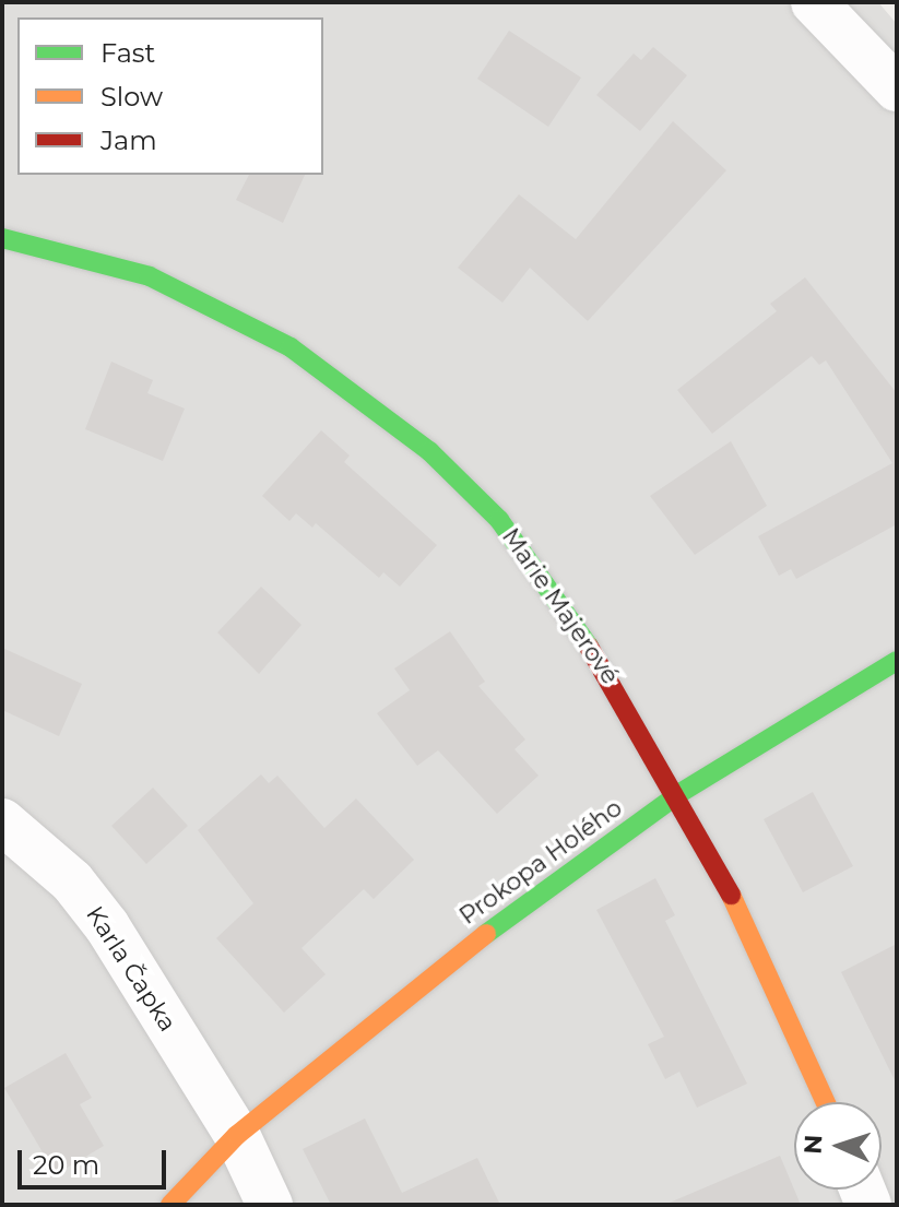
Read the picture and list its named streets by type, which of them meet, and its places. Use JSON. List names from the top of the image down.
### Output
{
  "streets": {
    "street": ["Marie Majerové", "Prokopa Holého", "Karla Čapka"]
  },
  "crossings": [
    ["Marie Majerové", "Prokopa Holého"],
    ["Prokopa Holého", "Karla Čapka"]
  ],
  "legend": ["Fast", "Slow", "Jam"],
  "scale_bar": "20 m",
  "north": "left"
}
